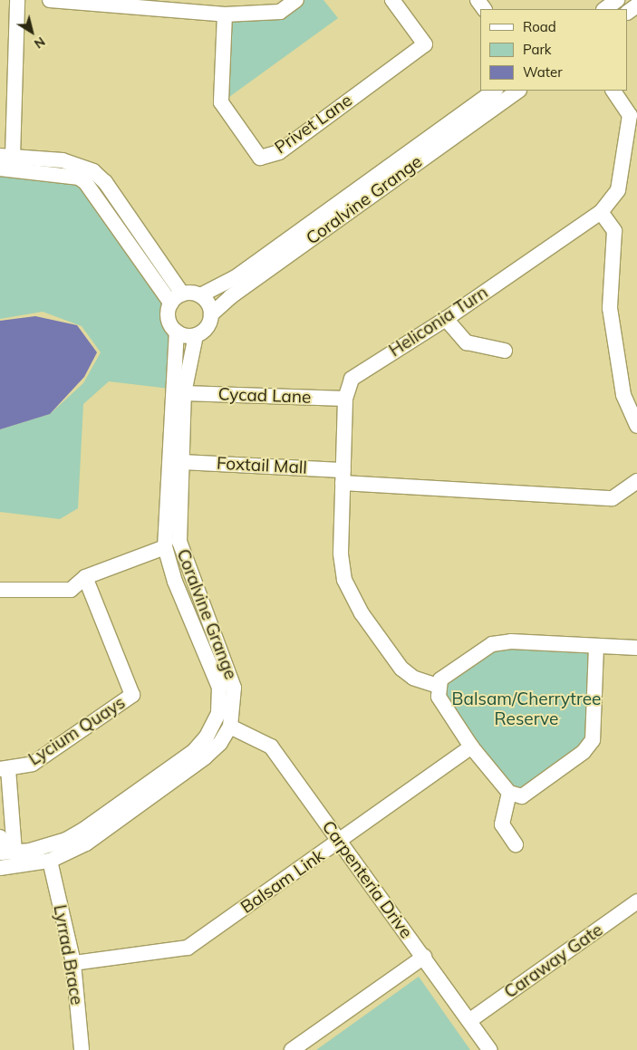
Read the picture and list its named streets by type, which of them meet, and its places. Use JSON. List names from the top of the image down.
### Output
{
  "streets": {
    "street": [
      "Privet Lane",
      "Coralvine Grange",
      "Heliconia Turn",
      "Cycad Lane",
      "Foxtail Mall",
      "Lycium Quays",
      "Carpenteria Drive",
      "Balsam Link",
      "Lyrrad Brace",
      "Caraway Gate"
    ]
  },
  "crossings": [
    ["Coralvine Grange", "Cycad Lane"],
    ["Coralvine Grange", "Foxtail Mall"],
    ["Coralvine Grange", "Carpenteria Drive"],
    ["Coralvine Grange", "Lyrrad Brace"],
    ["Heliconia Turn", "Cycad Lane"],
    ["Heliconia Turn", "Foxtail Mall"],
    ["Heliconia Turn", "Balsam Link"],
    ["Carpenteria Drive", "Balsam Link"],
    ["Carpenteria Drive", "Caraway Gate"],
    ["Balsam Link", "Lyrrad Brace"]
  ],
  "parks": ["Balsam/Cherrytree Reserve"],
  "legend": ["Road", "Park", "Water"],
  "north": "bottom right"
}
